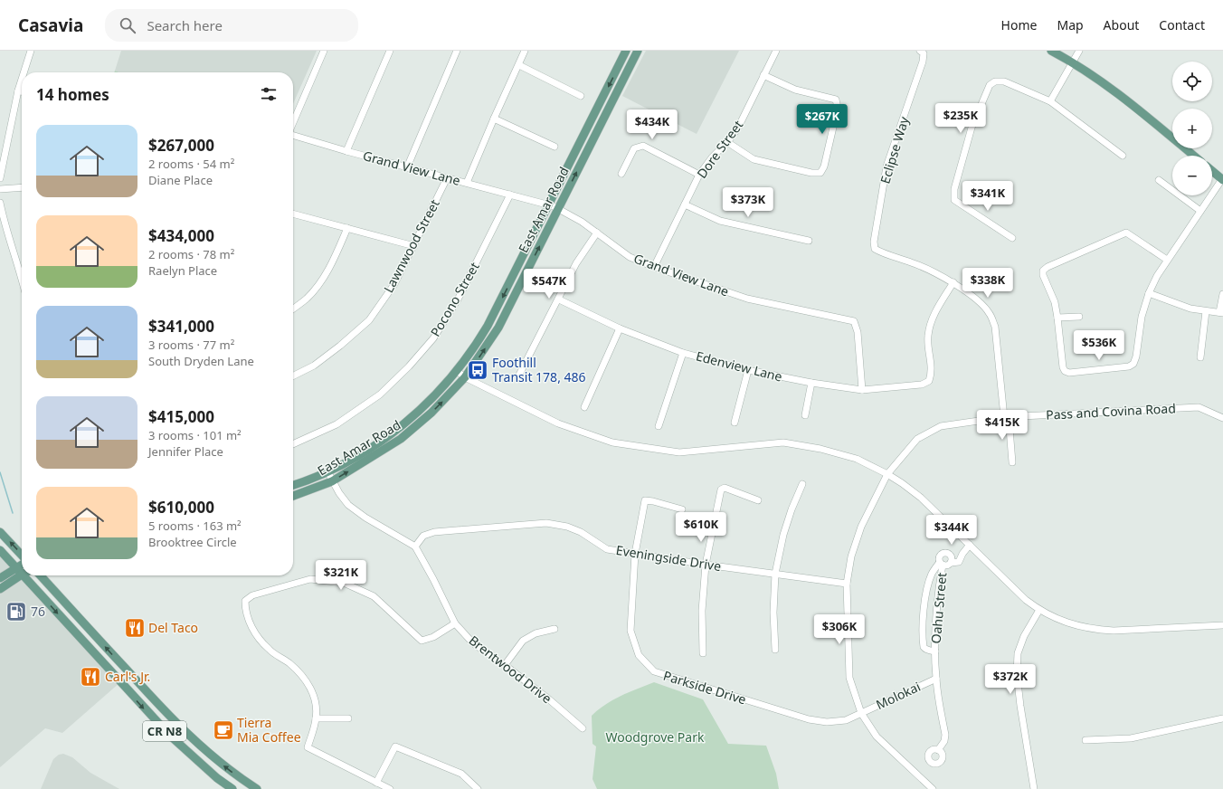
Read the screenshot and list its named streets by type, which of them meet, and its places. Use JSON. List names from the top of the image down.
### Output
{
  "streets": {
    "main road": ["East Amar Road", "CR N8"],
    "street": [
      "Dore Street",
      "Eclipse Way",
      "Grand View Lane",
      "Lawnwood Street",
      "Pocono Street",
      "Edenview Lane",
      "Pass and Covina Road",
      "Eveningside Drive",
      "Oahu Street",
      "Brentwood Drive",
      "Parkside Drive",
      "Molokai"
    ]
  },
  "crossings": [
    ["Dore Street", "Grand View Lane"],
    ["Eclipse Way", "Edenview Lane"],
    ["Grand View Lane", "East Amar Road"],
    ["Grand View Lane", "Lawnwood Street"],
    ["Grand View Lane", "Pocono Street"],
    ["Grand View Lane", "Edenview Lane"],
    ["Pass and Covina Road", "Eveningside Drive"],
    ["Pass and Covina Road", "Parkside Drive"],
    ["Pass and Covina Road", "Molokai"],
    ["Eveningside Drive", "Brentwood Drive"],
    ["Eveningside Drive", "Parkside Drive"],
    ["Oahu Street", "Molokai"],
    ["Parkside Drive", "Molokai"]
  ],
  "parks": ["Woodgrove Park"],
  "places": {
    "bus stop": ["Foothill Transit 178, 486"],
    "fuel station": ["76"],
    "restaurant": ["Del Taco", "Carl's Jr."],
    "cafe": ["Tierra Mia Coffee"]
  },
  "page": {
    "header": "Casavia",
    "search": "Search here",
    "nav": [
      "Home",
      "Map",
      "About",
      "Contact"
    ],
    "map_buttons": ["+", "−"],
    "heading": "14 homes",
    "price": [
      "$235K",
      "$267K",
      "$434K",
      "$341K",
      "$373K",
      "$338K",
      "$547K",
      "$536K",
      "$415K",
      "$610K",
      "$344K",
      "$321K",
      "$306K",
      "$372K"
    ],
    "list": [
      {
        "name": "$267,000",
        "note": "2 rooms · 54 m² · Diane Place"
      },
      {
        "name": "$434,000",
        "note": "2 rooms · 78 m² · Raelyn Place"
      },
      {
        "name": "$341,000",
        "note": "3 rooms · 77 m² · South Dryden Lane"
      },
      {
        "name": "$415,000",
        "note": "3 rooms · 101 m² · Jennifer Place"
      },
      {
        "name": "$610,000",
        "note": "5 rooms · 163 m² · Brooktree Circle"
      }
    ]
  }
}
